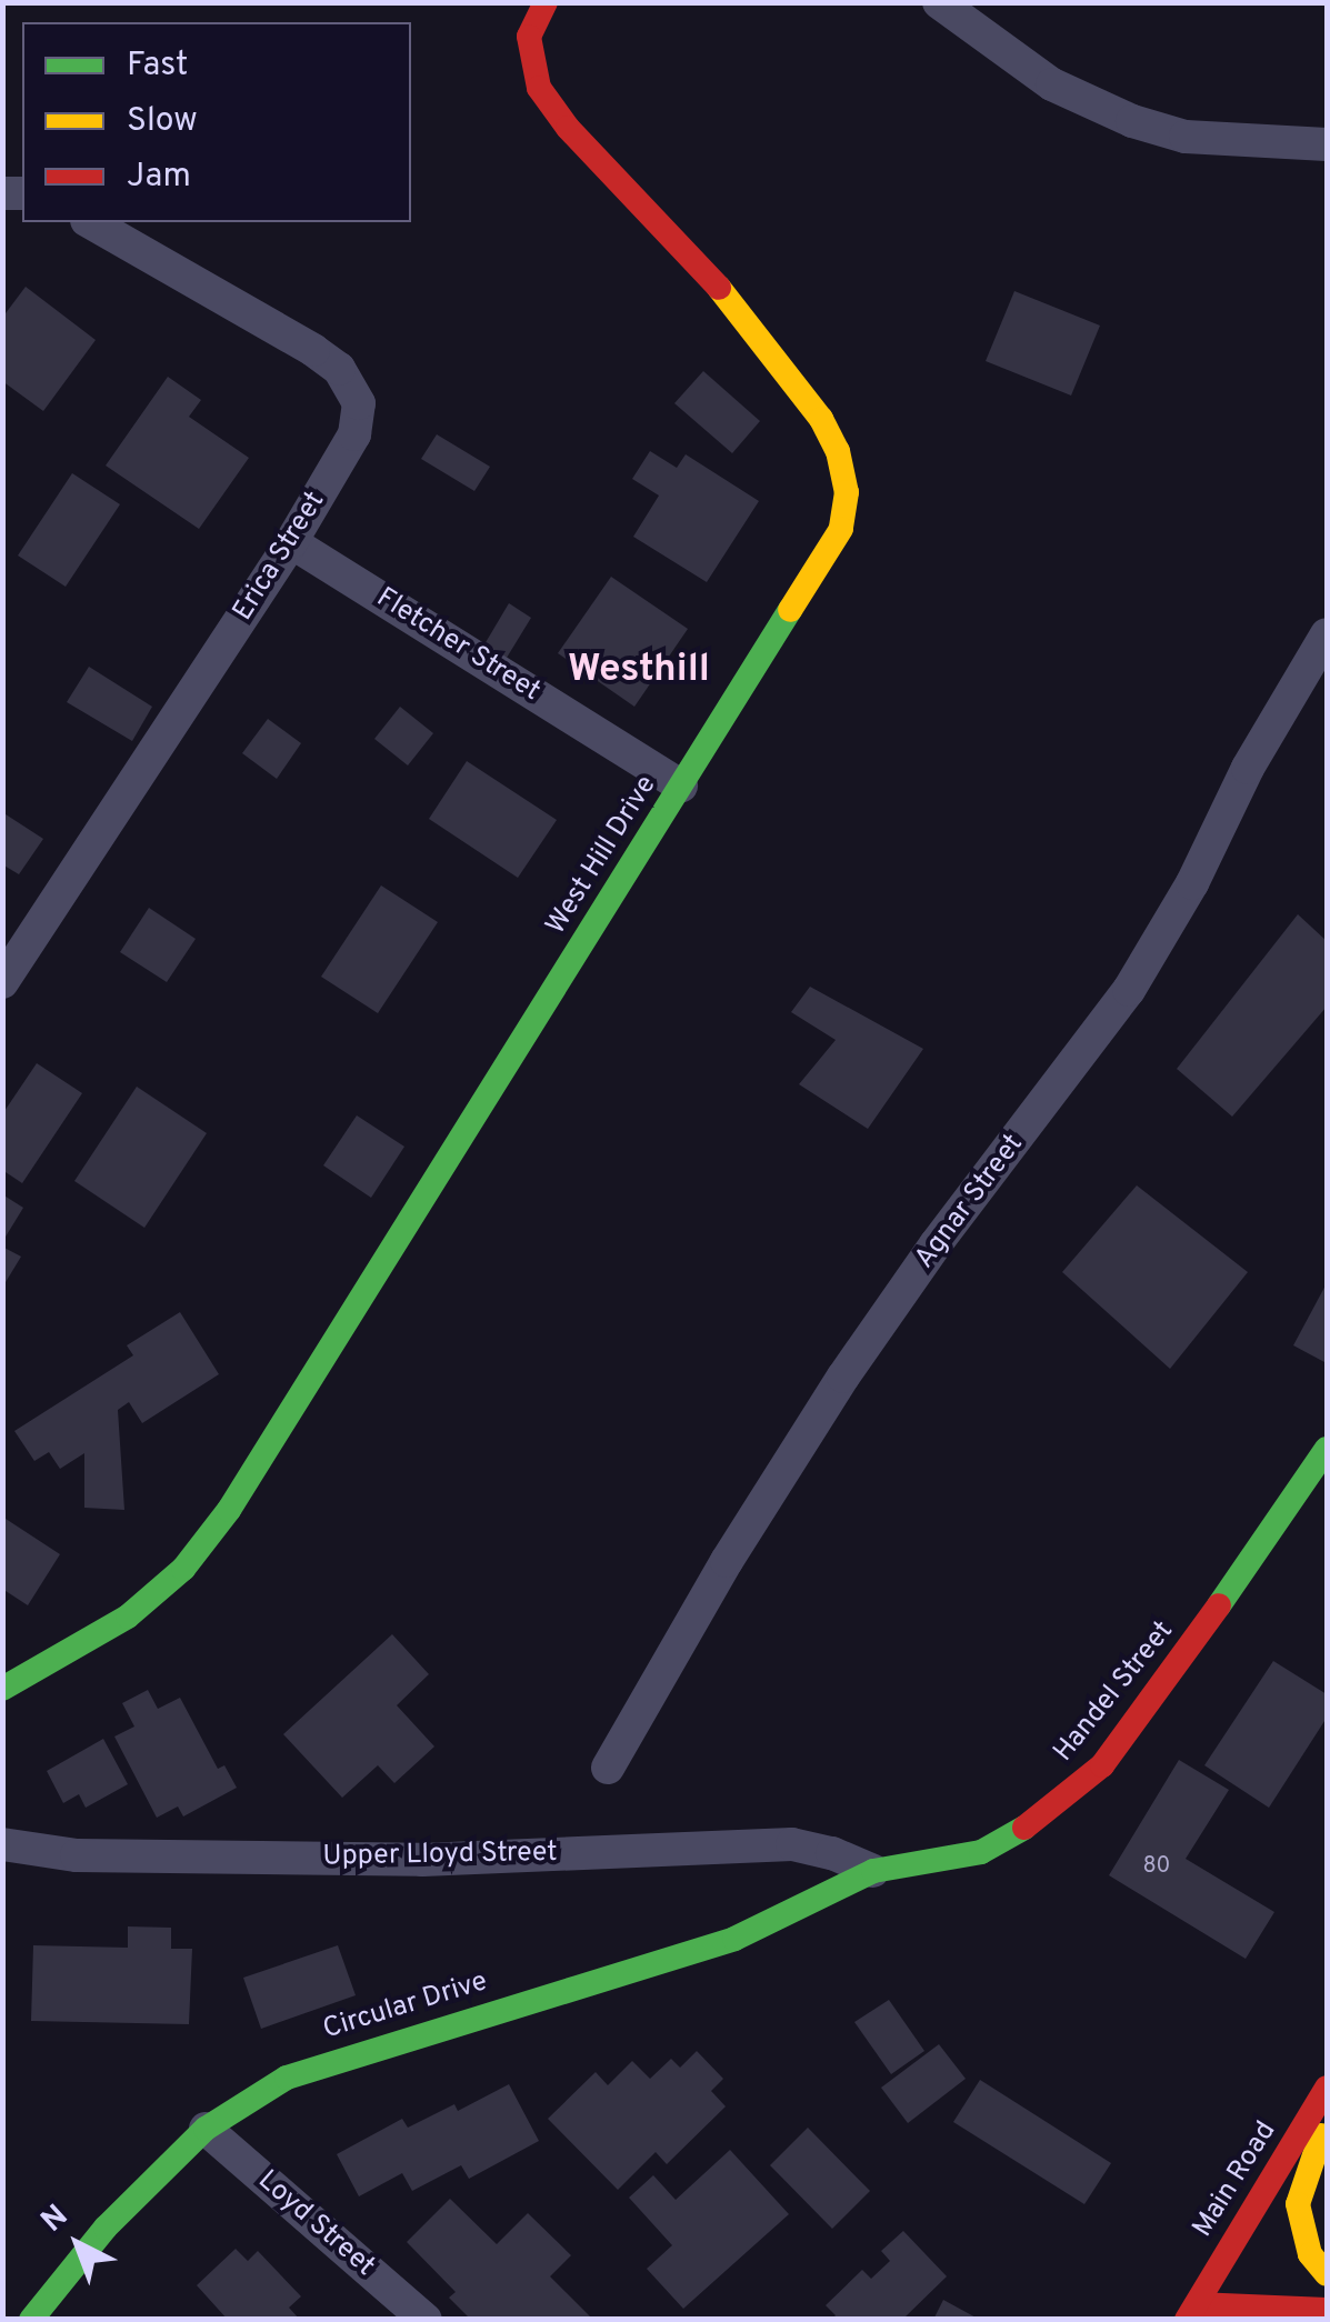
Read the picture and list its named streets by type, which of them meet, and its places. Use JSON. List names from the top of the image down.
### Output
{
  "streets": {
    "main road": [
      "West Hill Drive",
      "Handel Street",
      "Circular Drive",
      "Main Road"
    ],
    "street": [
      "Erica Street",
      "Fletcher Street",
      "Agnar Street",
      "Upper Lloyd Street",
      "Loyd Street"
    ]
  },
  "crossings": [
    ["Erica Street", "Fletcher Street"],
    ["Fletcher Street", "West Hill Drive"],
    ["Handel Street", "Upper Lloyd Street"],
    ["Handel Street", "Circular Drive"],
    ["Upper Lloyd Street", "Circular Drive"],
    ["Circular Drive", "Loyd Street"]
  ],
  "districts": ["Westhill"],
  "house_numbers": ["80"],
  "legend": ["Fast", "Slow", "Jam"],
  "north": "top left"
}
